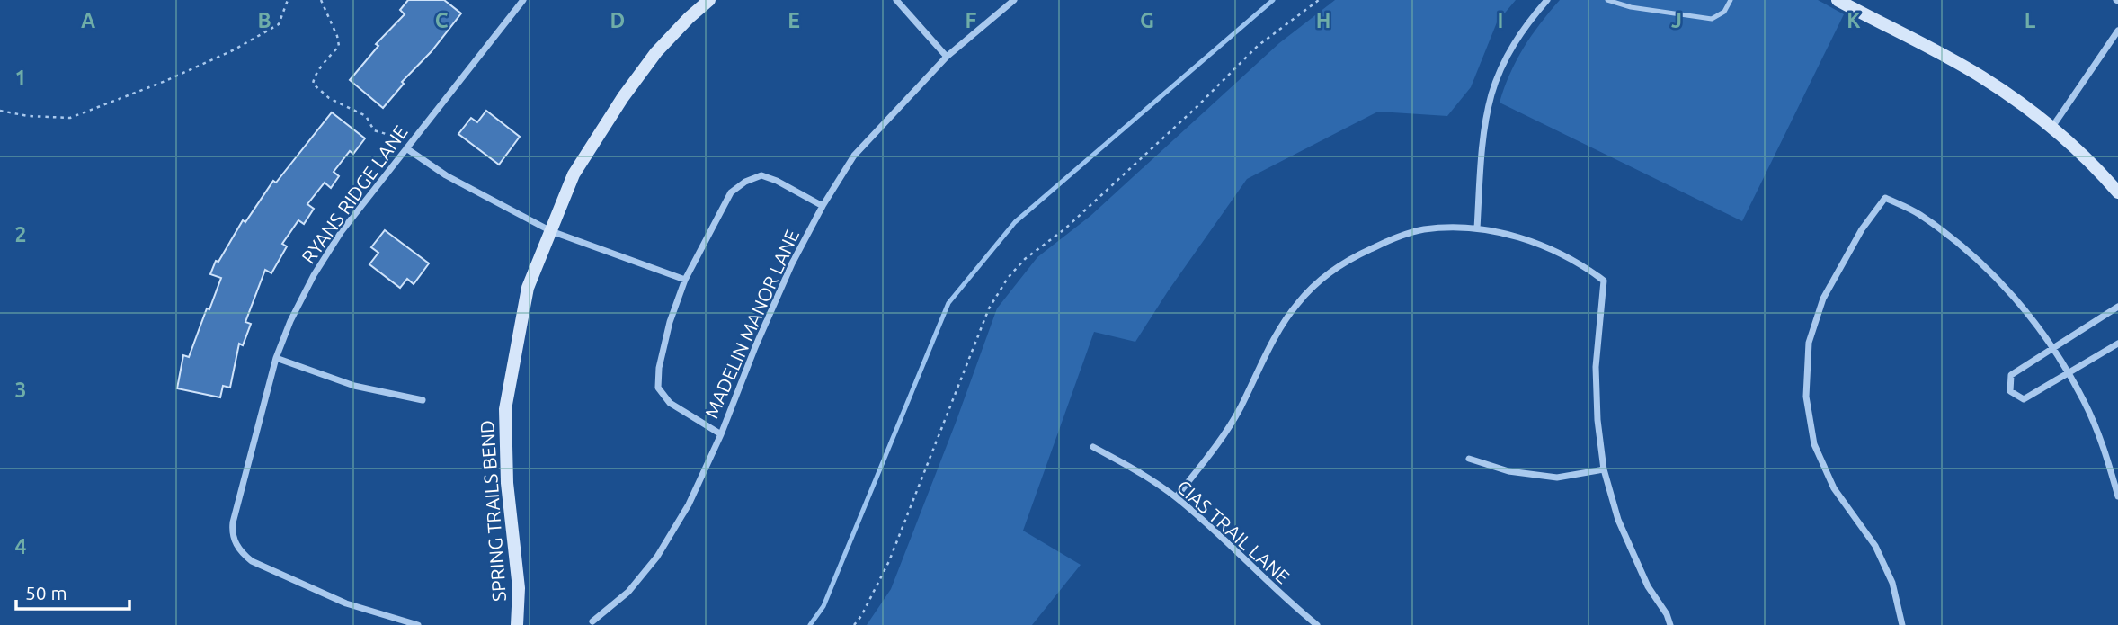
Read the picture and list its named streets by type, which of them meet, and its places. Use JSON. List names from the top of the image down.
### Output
{
  "streets": {
    "street": [
      "RYANS RIDGE LANE",
      "MADELIN MANOR LANE",
      "SPRING TRAILS BEND",
      "CIAS TRAIL LANE"
    ]
  },
  "scale_bar": "50 m",
  "grid": {
    "columns": [
      "A",
      "B",
      "C",
      "D",
      "E",
      "F",
      "G",
      "H",
      "I",
      "J",
      "K",
      "L"
    ],
    "rows": [
      "1",
      "2",
      "3",
      "4"
    ]
  }
}
